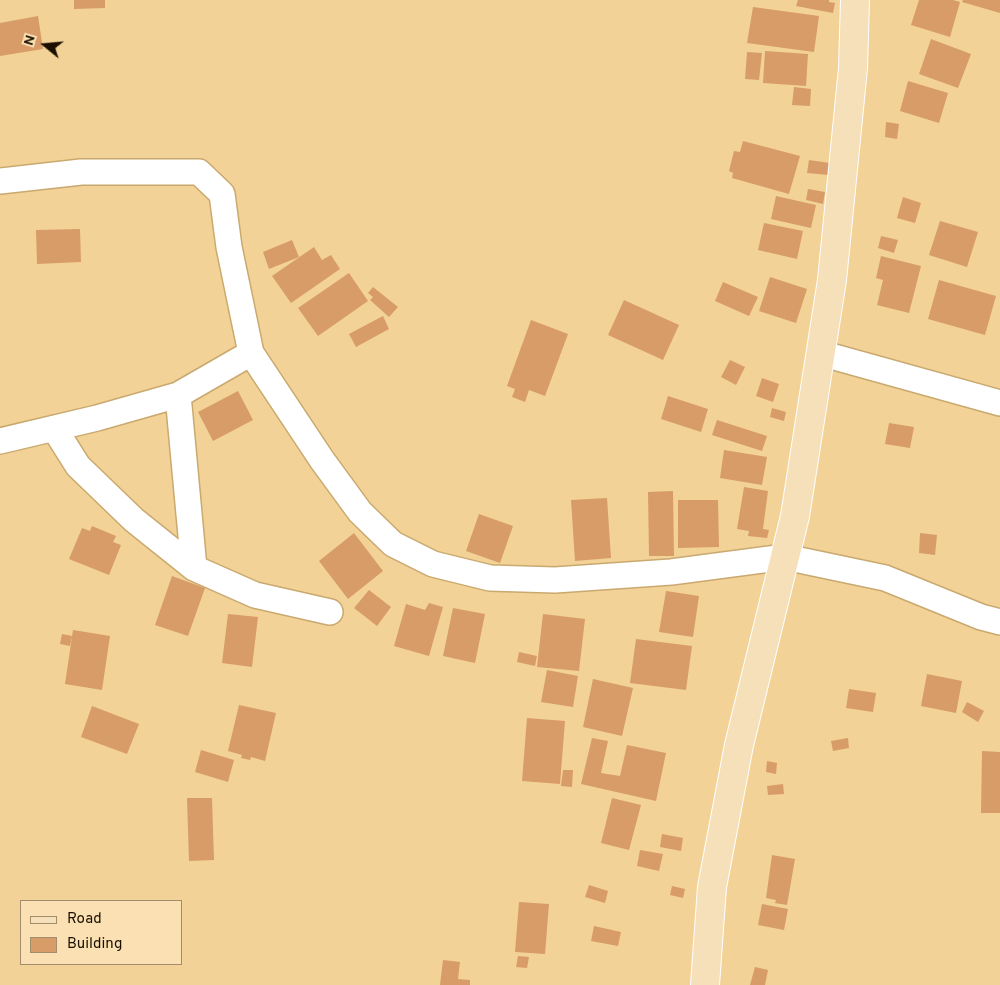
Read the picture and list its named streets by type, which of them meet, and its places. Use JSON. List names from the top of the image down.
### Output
{
  "legend": ["Road", "Building"],
  "north": "left"
}
